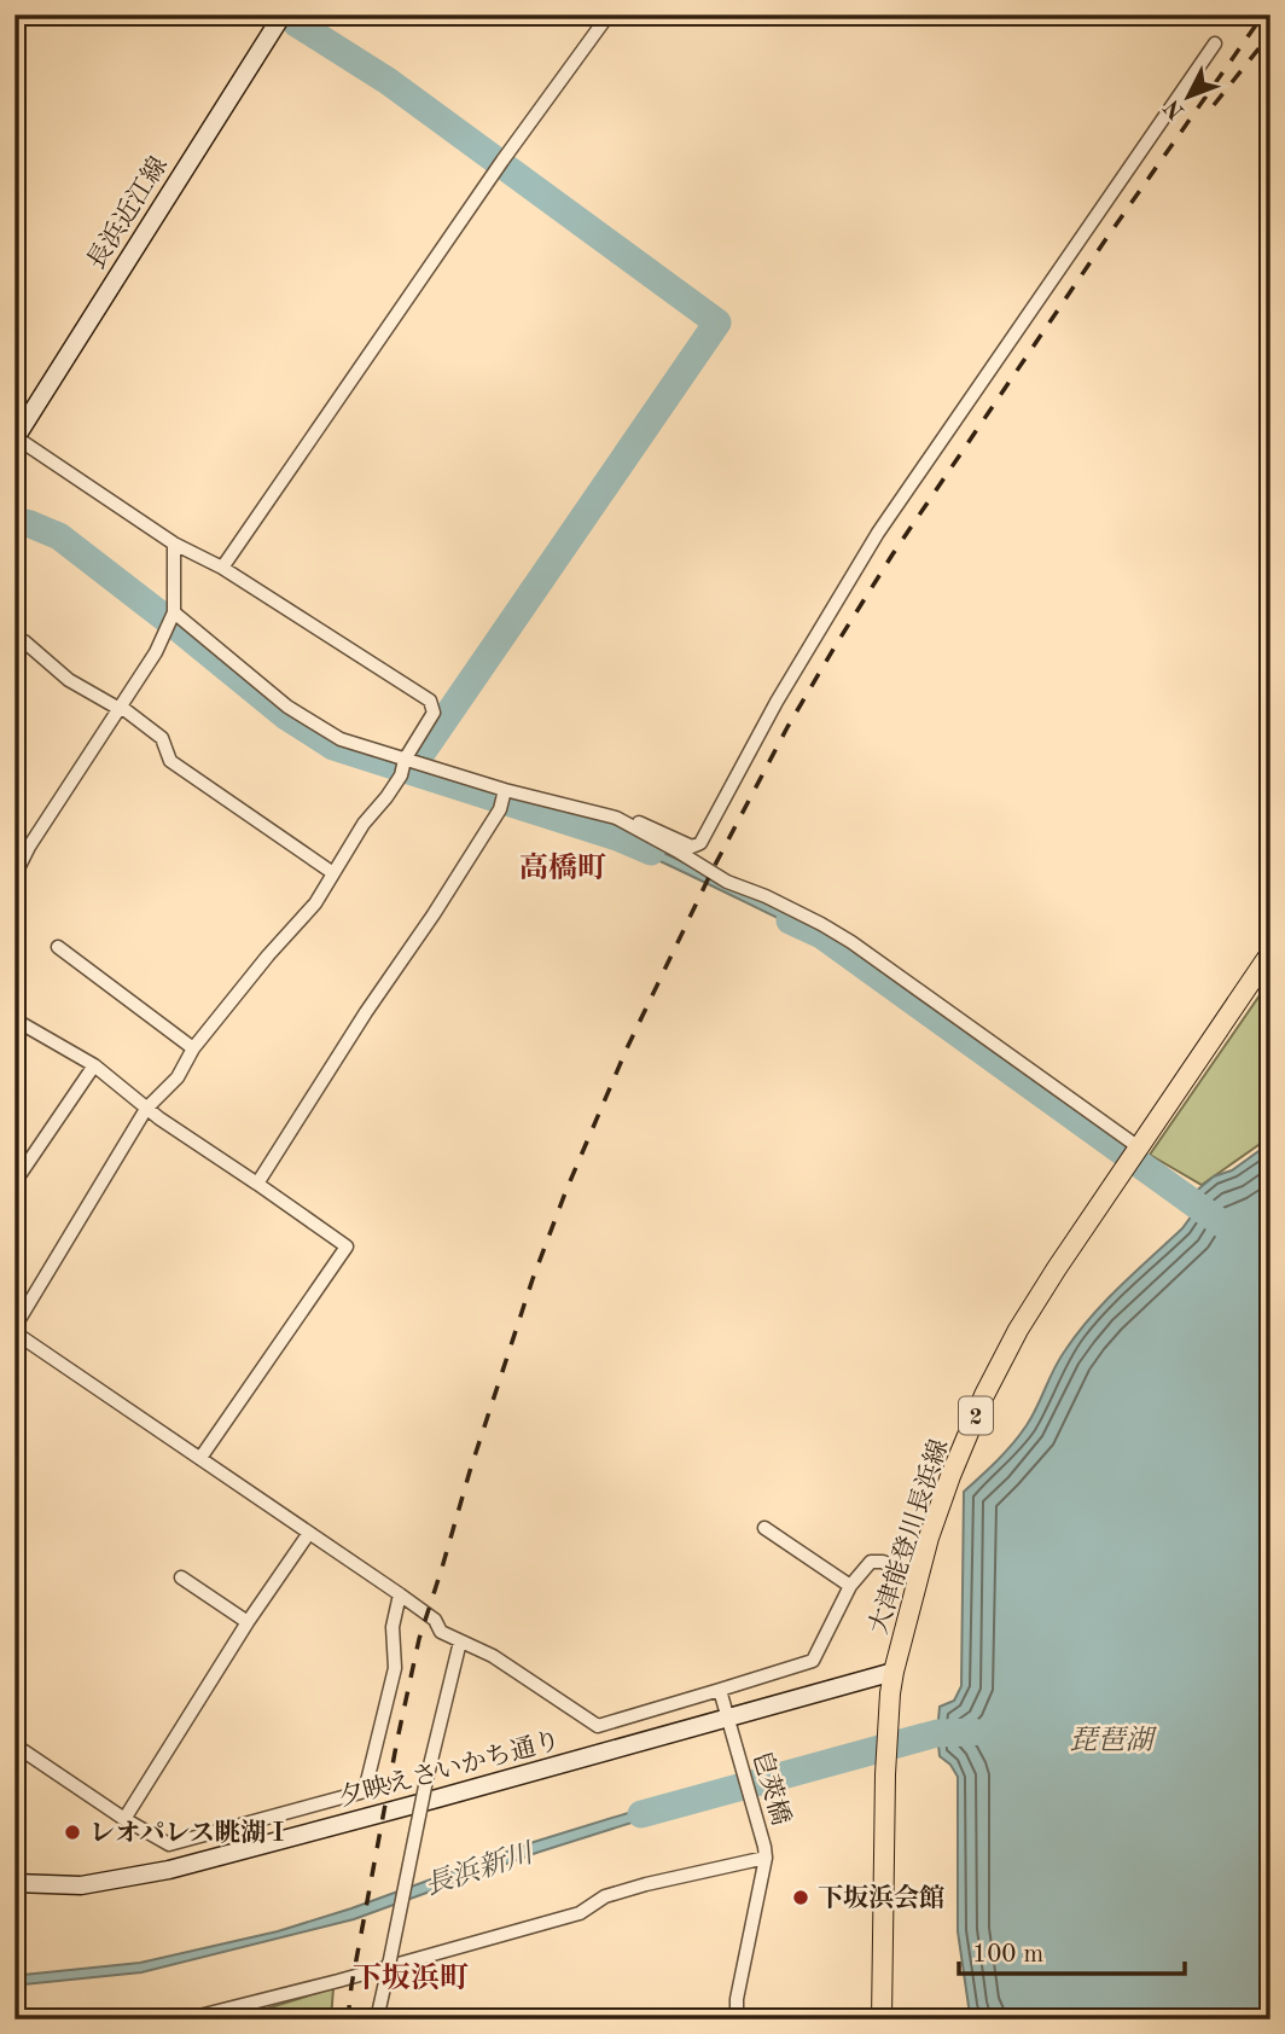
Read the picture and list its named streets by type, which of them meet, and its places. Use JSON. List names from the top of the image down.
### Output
{
  "streets": {
    "main road": ["2", "大津能登川長浜線"],
    "street": ["長浜近江線", "夕映えさいかち通り", "皀莢橋"]
  },
  "crossings": [
    ["大津能登川長浜線", "夕映えさいかち通り"],
    ["夕映えさいかち通り", "皀莢橋"]
  ],
  "districts": ["高橋町", "下坂浜町"],
  "water": ["琵琶湖", "長浜新川"],
  "places": ["レオパレス眺湖Ⅰ", "下坂浜会館"],
  "scale_bar": "100 m",
  "north": "bottom left"
}
